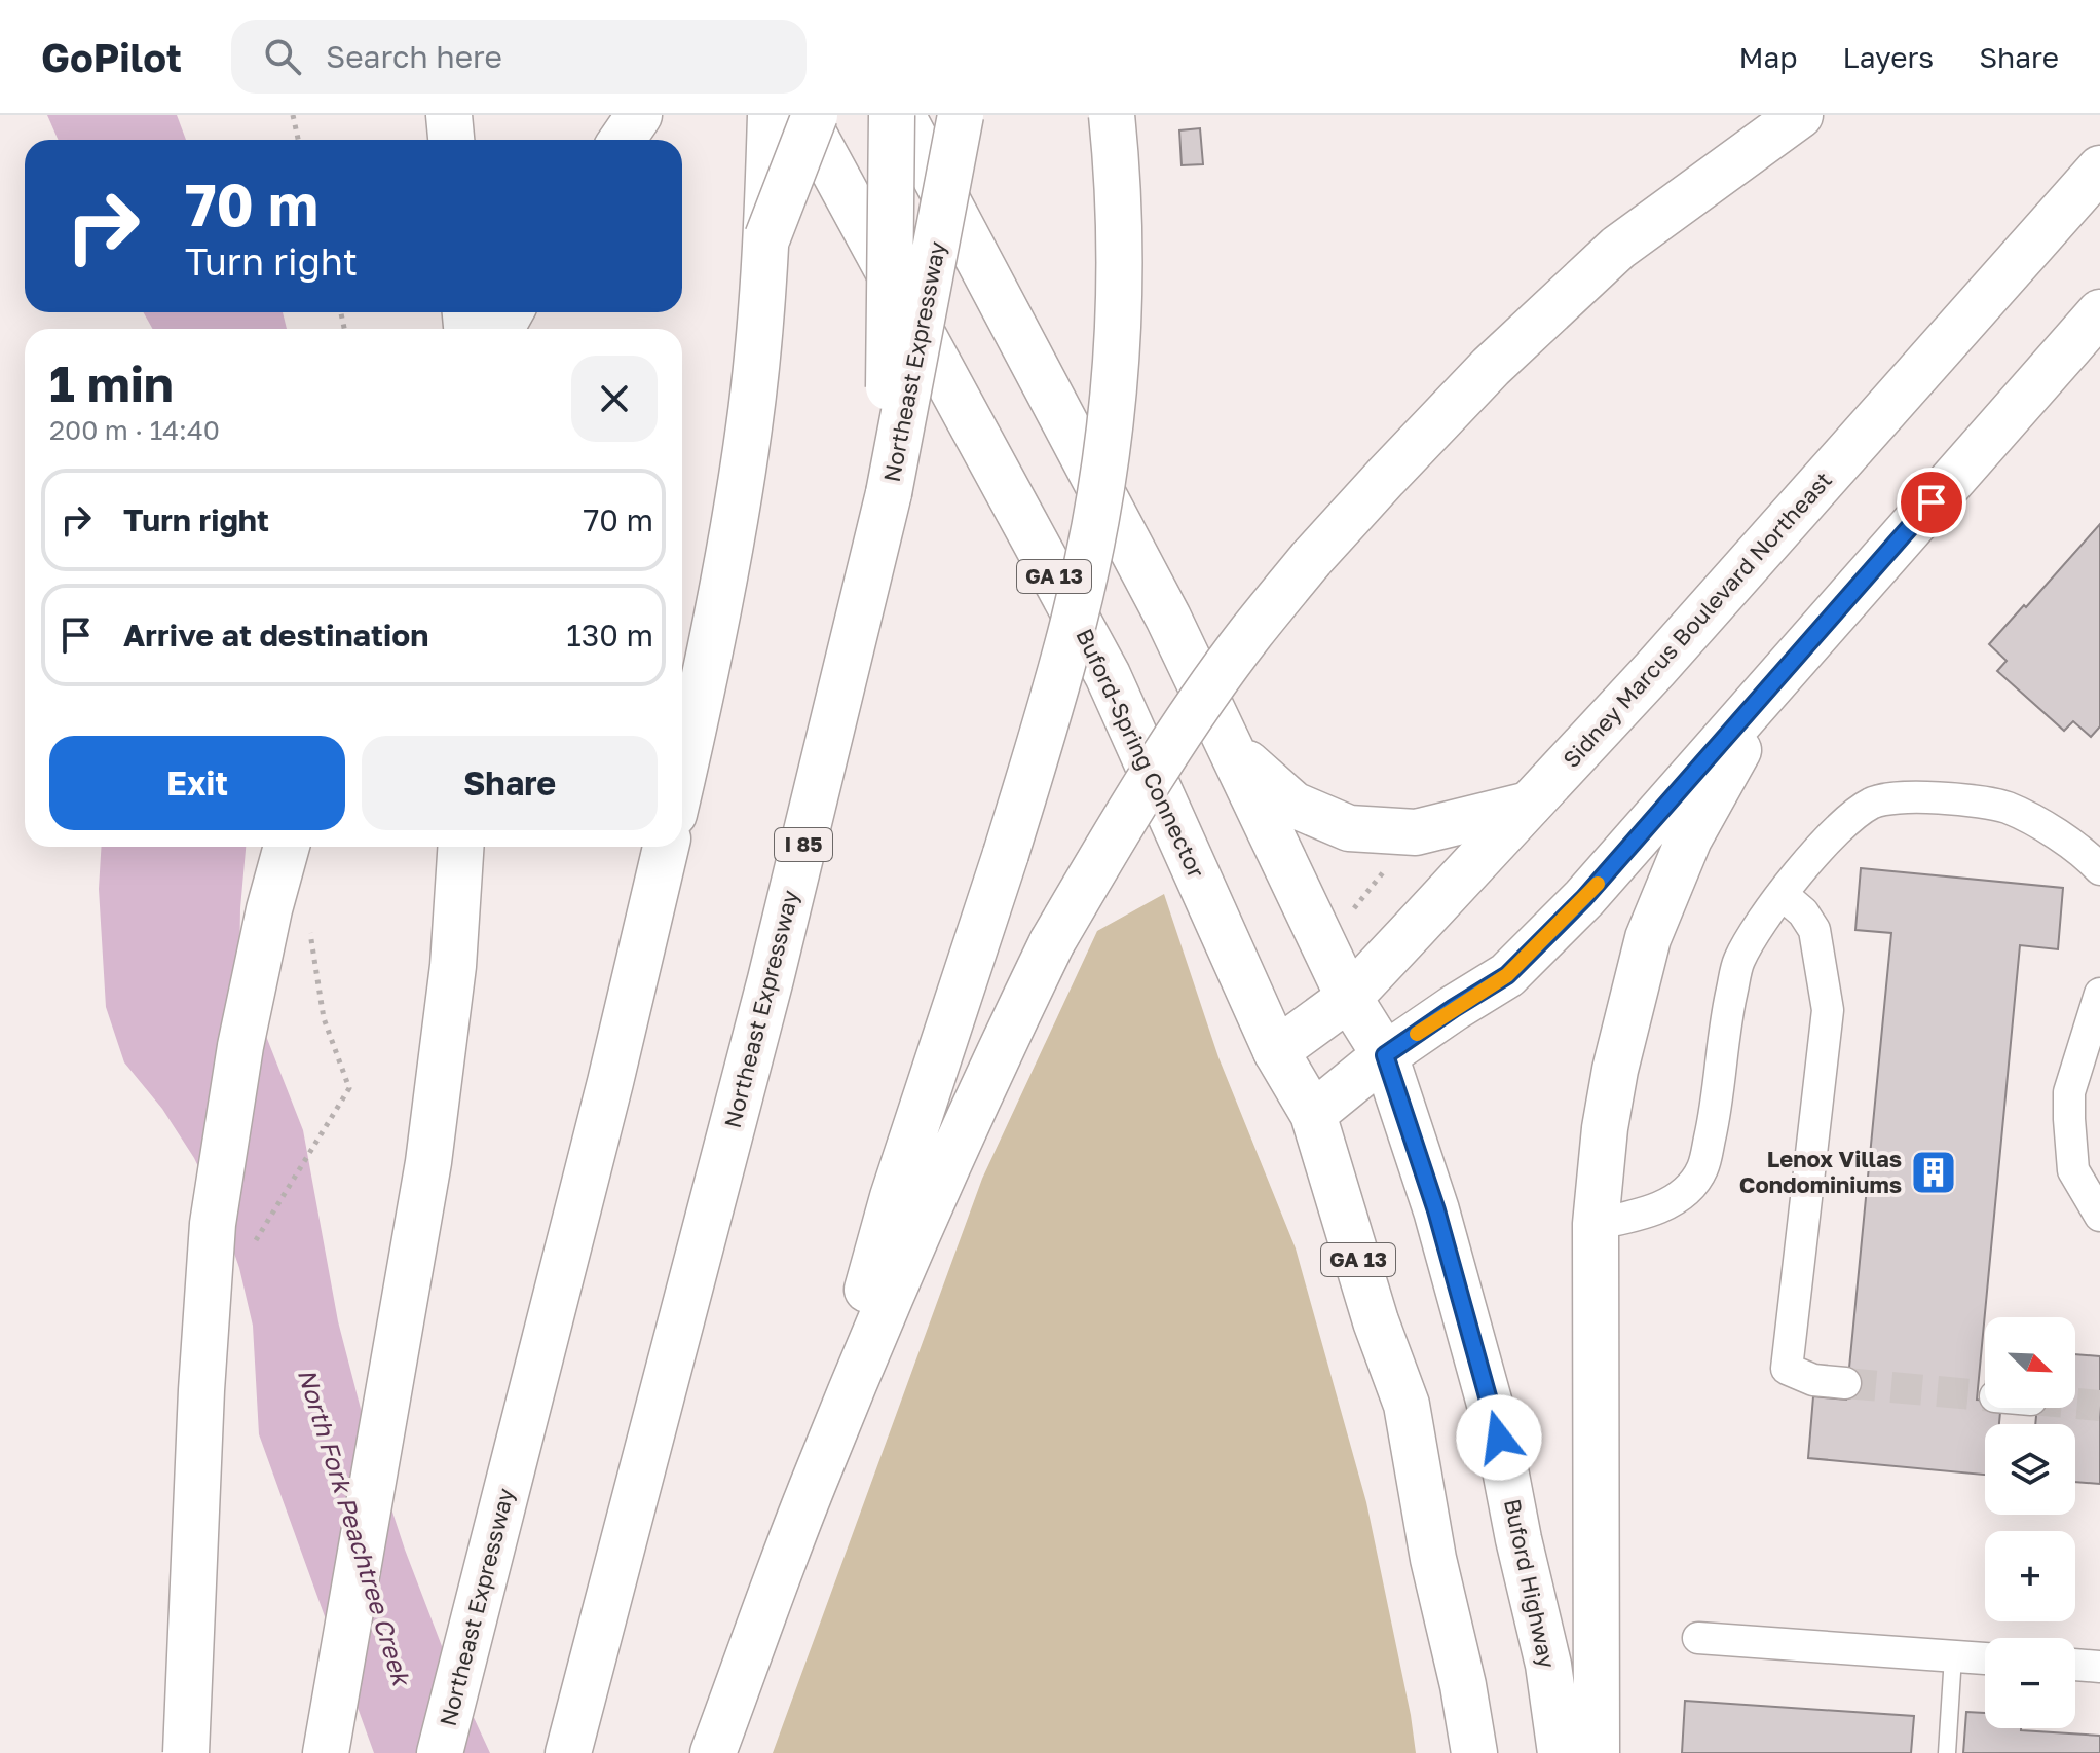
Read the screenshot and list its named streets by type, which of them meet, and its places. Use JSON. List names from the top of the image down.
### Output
{
  "streets": {
    "main road": [
      "Northeast Expressway",
      "GA 13",
      "Sidney Marcus Boulevard Northeast",
      "Buford-Spring Connector",
      "I 85",
      "Buford Highway"
    ]
  },
  "crossings": [
    ["GA 13", "Sidney Marcus Boulevard Northeast"],
    ["GA 13", "Buford-Spring Connector"],
    ["Sidney Marcus Boulevard Northeast", "Buford-Spring Connector"],
    ["Sidney Marcus Boulevard Northeast", "Buford Highway"]
  ],
  "water": ["North Fork Peachtree Creek"],
  "places": {
    "building": ["Lenox Villas Condominiums"]
  },
  "north": "bottom right",
  "page": {
    "header": "GoPilot",
    "search": "Search here",
    "nav": ["Map", "Layers", "Share"],
    "turn": ["70 m", "Turn right"],
    "heading": ["1 min", "200 m · 14:40"],
    "list": [
      {
        "name": "Turn right",
        "value": "70 m"
      },
      {
        "name": "Arrive at destination",
        "value": "130 m"
      }
    ],
    "buttons": ["Exit", "Share"],
    "map_buttons": ["+", "−"]
  }
}
